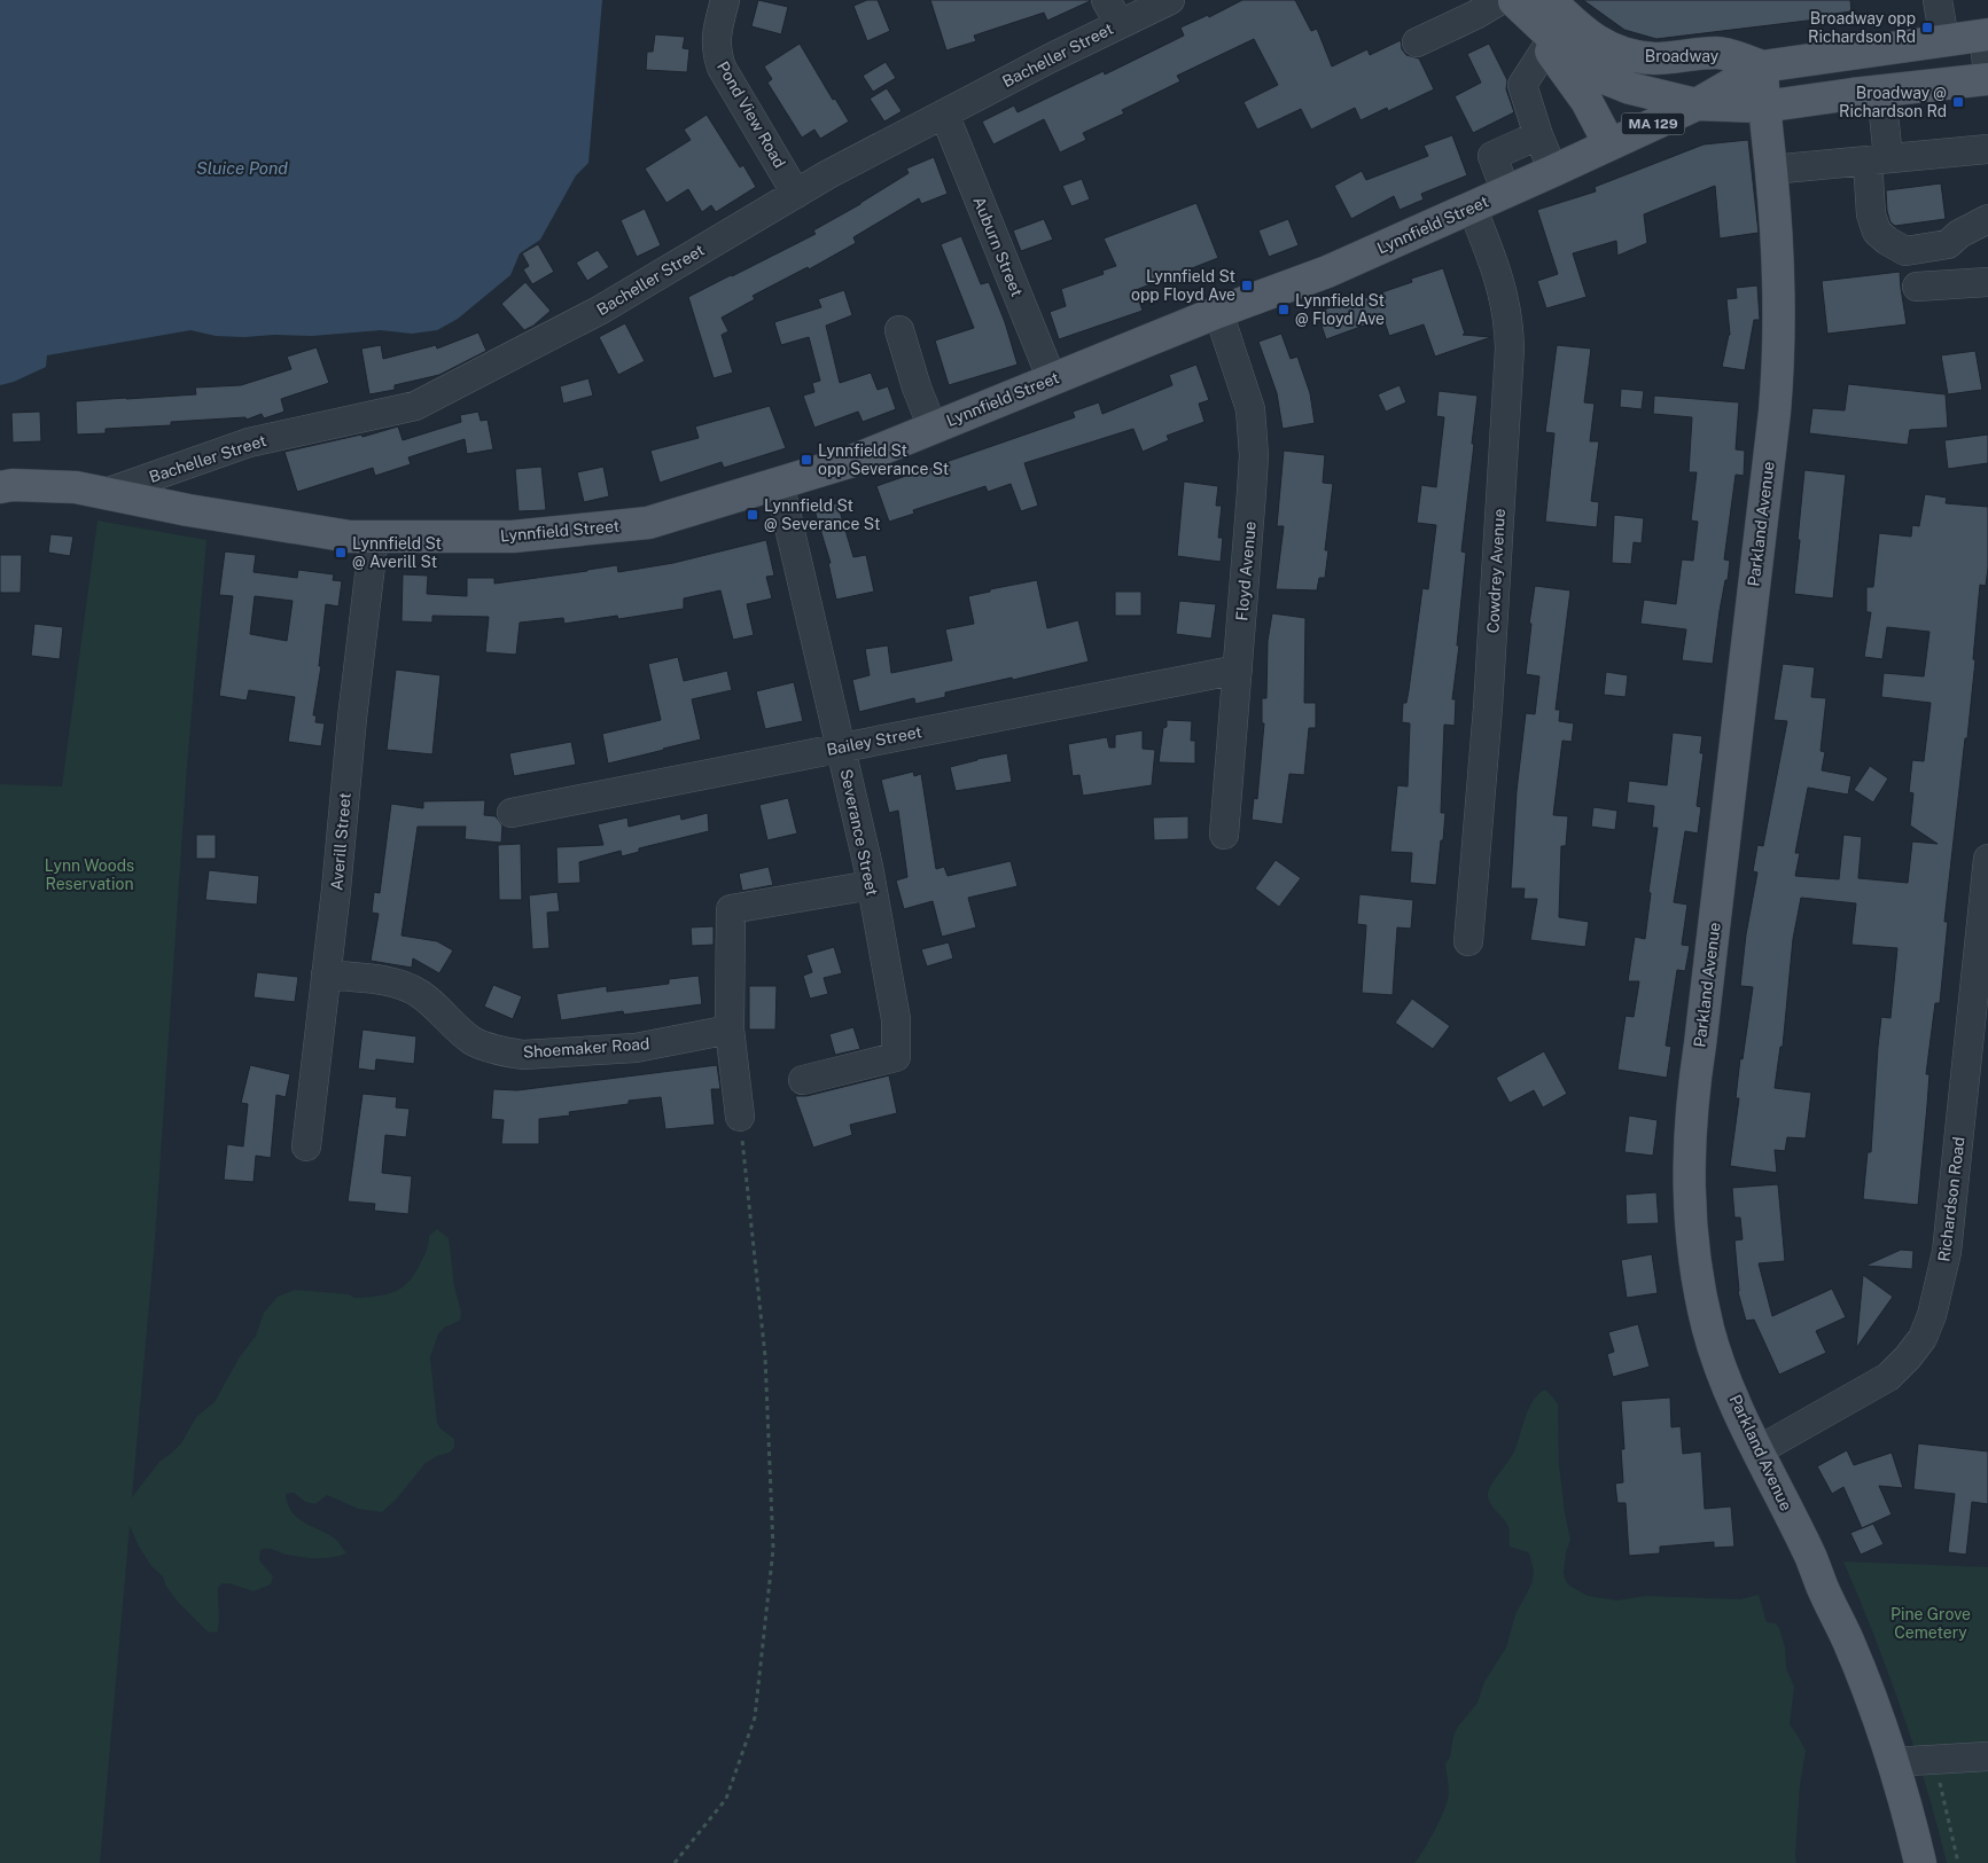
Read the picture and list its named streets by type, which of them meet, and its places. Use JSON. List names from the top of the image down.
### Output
{
  "streets": {
    "main road": [
      "Broadway",
      "MA 129",
      "Lynnfield Street",
      "Parkland Avenue"
    ],
    "street": [
      "Bacheller Street",
      "Pond View Road",
      "Auburn Street",
      "Floyd Avenue",
      "Cowdrey Avenue",
      "Bailey Street",
      "Severance Street",
      "Averill Street",
      "Shoemaker Road",
      "Richardson Road"
    ]
  },
  "crossings": [
    ["Bacheller Street", "Pond View Road"],
    ["Bacheller Street", "Lynnfield Street"],
    ["Bacheller Street", "Auburn Street"],
    ["Broadway", "MA 129"],
    ["Broadway", "Lynnfield Street"],
    ["Broadway", "Parkland Avenue"],
    ["MA 129", "Lynnfield Street"],
    ["MA 129", "Parkland Avenue"],
    ["Lynnfield Street", "Auburn Street"],
    ["Lynnfield Street", "Floyd Avenue"],
    ["Lynnfield Street", "Cowdrey Avenue"],
    ["Lynnfield Street", "Severance Street"],
    ["Lynnfield Street", "Averill Street"],
    ["Parkland Avenue", "Richardson Road"],
    ["Floyd Avenue", "Bailey Street"],
    ["Bailey Street", "Severance Street"],
    ["Averill Street", "Shoemaker Road"]
  ],
  "water": ["Sluice Pond"],
  "parks": ["Lynn Woods Reservation", "Pine Grove Cemetery"],
  "places": {
    "transit": [
      "Broadway opp Richardson Rd",
      "Broadway @ Richardson Rd",
      "Lynnfield St opp Floyd Ave",
      "Lynnfield St @ Floyd Ave",
      "Lynnfield St opp Severance St",
      "Lynnfield St @ Severance St",
      "Lynnfield St @ Averill St"
    ]
  }
}
